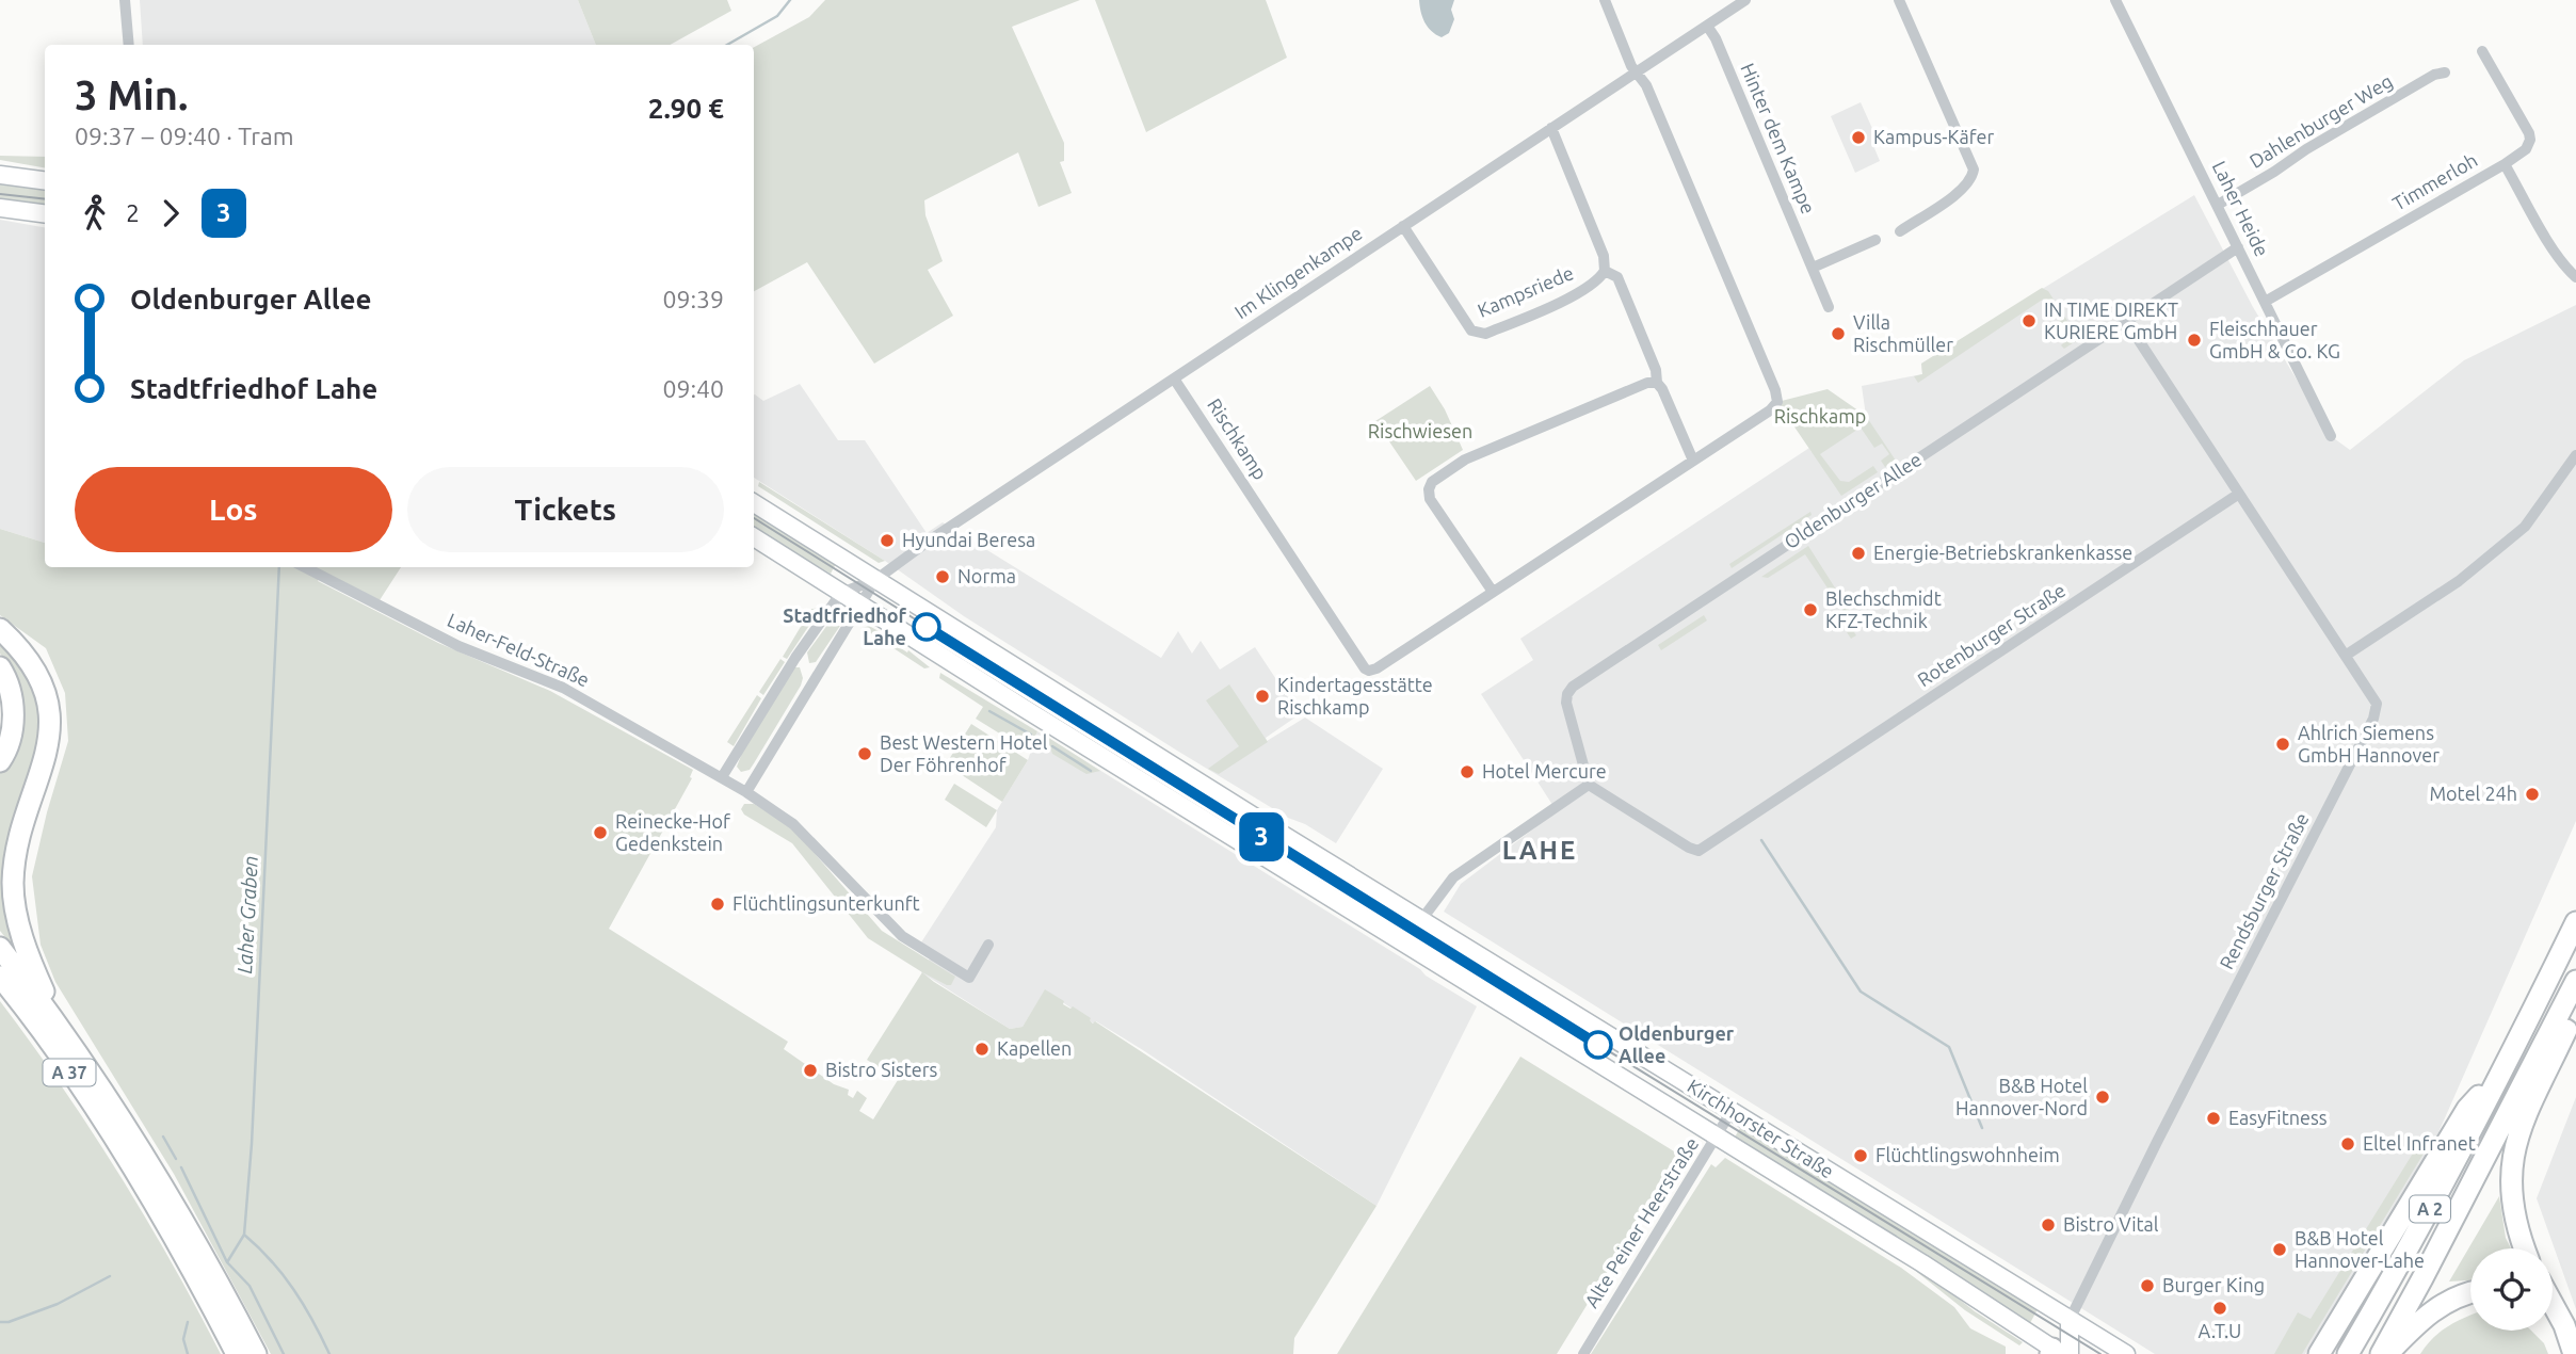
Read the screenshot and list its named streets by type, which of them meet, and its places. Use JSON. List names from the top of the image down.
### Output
{
  "streets": {
    "highway": ["A 37", "A 2"],
    "main road": ["Kirchhorster Straße"],
    "street": [
      "Dahlenburger Weg",
      "Hinter dem Kampe",
      "Timmerloh",
      "Laher Heide",
      "Im Klingenkampe",
      "Kampsriede",
      "Rischkamp",
      "Oldenburger Allee",
      "Rotenburger Straße",
      "Laher-Feld-Straße",
      "Rendsburger Straße",
      "Alte Peiner Heerstraße"
    ]
  },
  "crossings": [
    ["Dahlenburger Weg", "Laher Heide"],
    ["Hinter dem Kampe", "Im Klingenkampe"],
    ["Timmerloh", "Laher Heide"],
    ["Laher Heide", "Oldenburger Allee"],
    ["Im Klingenkampe", "Kampsriede"],
    ["Im Klingenkampe", "Rischkamp"],
    ["Im Klingenkampe", "Kirchhorster Straße"],
    ["Oldenburger Allee", "Rotenburger Straße"],
    ["Rotenburger Straße", "Rendsburger Straße"],
    ["Rendsburger Straße", "Kirchhorster Straße"],
    ["Kirchhorster Straße", "Alte Peiner Heerstraße"]
  ],
  "districts": ["LAHE"],
  "water": ["Laher Graben"],
  "parks": ["Rischkamp", "Rischwiesen"],
  "places": [
    "Kampus-Käfer",
    "IN TIME DIREKT KURIERE GmbH",
    "Villa Rischmüller",
    "Fleischhauer GmbH & Co. KG",
    "Hyundai Beresa",
    "Energie-Betriebskrankenkasse",
    "Norma",
    "Blechschmidt KFZ-Technik",
    "Stadtfriedhof Lahe",
    "Kindertagesstätte Rischkamp",
    "Ahlrich Siemens GmbH Hannover",
    "Best Western Hotel Der Föhrenhof",
    "Hotel Mercure",
    "Motel 24h",
    "Reinecke-Hof Gedenkstein",
    "Flüchtlingsunterkunft",
    "Oldenburger Allee",
    "Kapellen",
    "Bistro Sisters",
    "B&B Hotel Hannover-Nord",
    "EasyFitness",
    "Eltel Infranet",
    "Flüchtlingswohnheim",
    "Bistro Vital",
    "B&B Hotel Hannover-Lahe",
    "Burger King",
    "A.T.U"
  ],
  "lines": ["tram line 3"],
  "page": {
    "on_map": "3",
    "heading": ["3 Min.", "09:37 – 09:40 · Tram", "2.90 €"],
    "legs": ["2", "3"],
    "list": [
      {
        "name": "Oldenburger Allee",
        "value": "09:39"
      },
      {
        "name": "Stadtfriedhof Lahe",
        "value": "09:40"
      }
    ],
    "buttons": ["Los", "Tickets"]
  }
}
